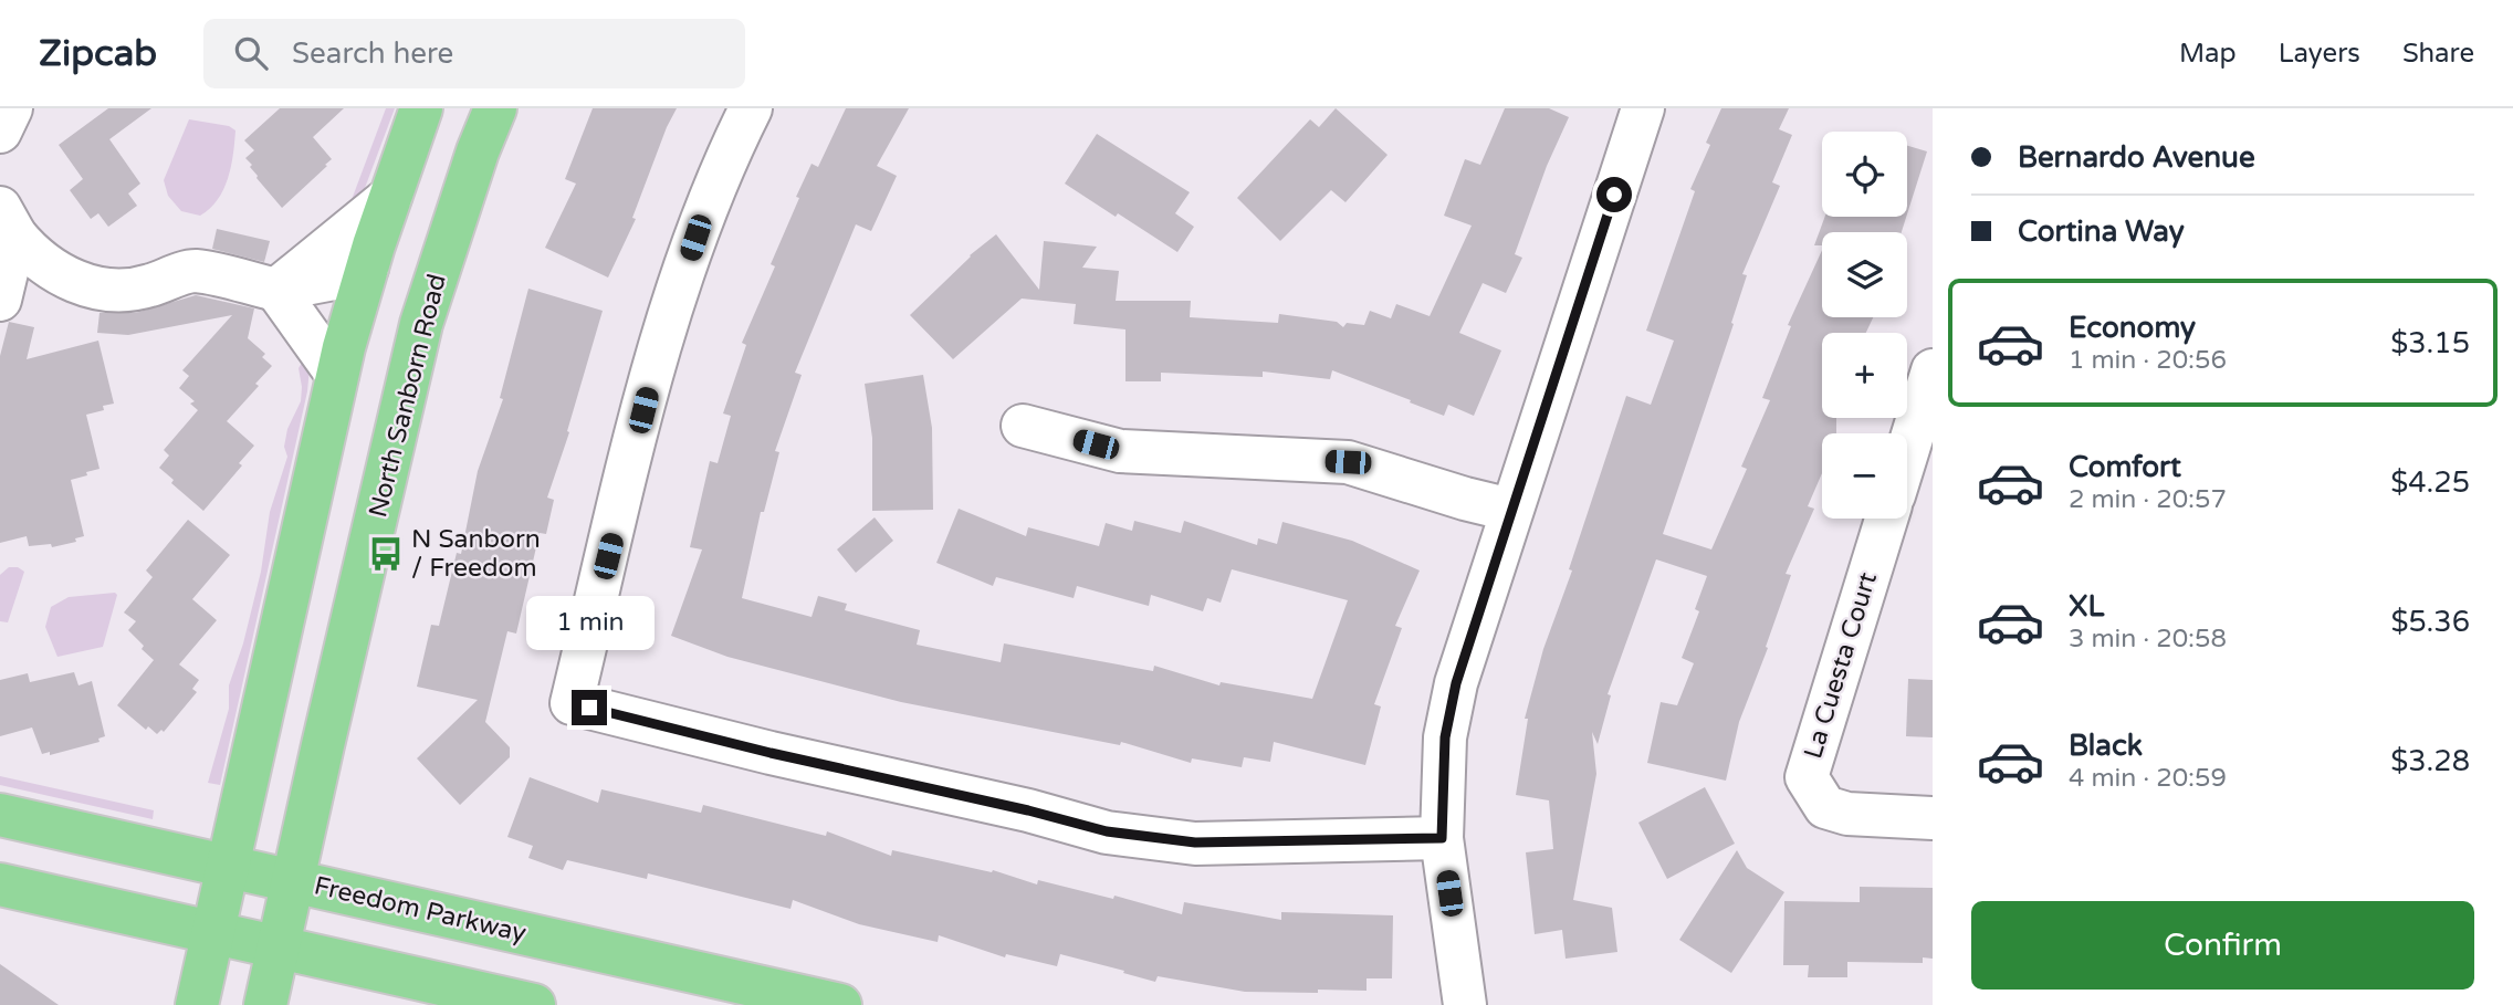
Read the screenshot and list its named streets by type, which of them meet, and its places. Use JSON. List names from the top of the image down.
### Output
{
  "streets": {
    "main road": ["North Sanborn Road", "Freedom Parkway"],
    "street": ["La Cuesta Court"]
  },
  "crossings": [
    ["North Sanborn Road", "Freedom Parkway"]
  ],
  "places": {
    "bus stop": ["N Sanborn / Freedom"]
  },
  "page": {
    "header": "Zipcab",
    "search": "Search here",
    "nav": ["Map", "Layers", "Share"],
    "banner": ["Bernardo Avenue", "Cortina Way"],
    "map_buttons": ["+", "−"],
    "list": [
      {
        "name": "Economy",
        "note": "1 min · 20:56",
        "value": "$3.15"
      },
      {
        "name": "Comfort",
        "note": "2 min · 20:57",
        "value": "$4.25"
      },
      {
        "name": "XL",
        "note": "3 min · 20:58",
        "value": "$5.36"
      },
      {
        "name": "Black",
        "note": "4 min · 20:59",
        "value": "$3.28"
      }
    ],
    "bubble": "1 min",
    "buttons": "Confirm"
  }
}
